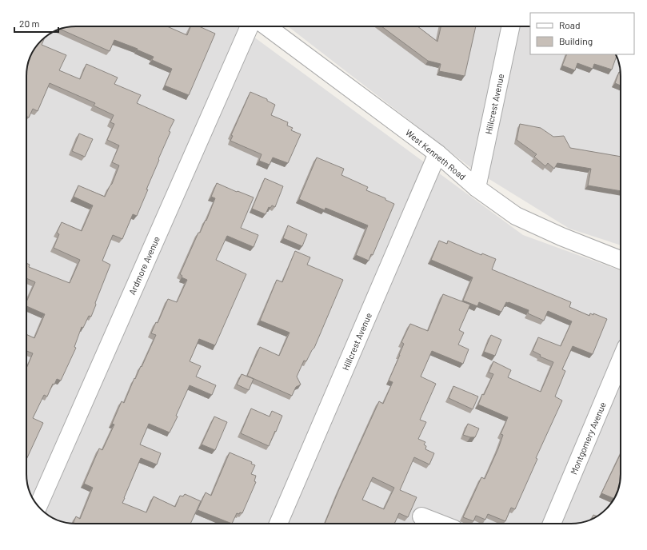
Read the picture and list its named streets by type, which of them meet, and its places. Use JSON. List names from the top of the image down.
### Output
{
  "streets": {
    "street": [
      "Hillcrest Avenue",
      "West Kenneth Road",
      "Ardmore Avenue",
      "Montgomery Avenue"
    ]
  },
  "crossings": [
    ["Hillcrest Avenue", "West Kenneth Road"]
  ],
  "legend": ["Road", "Building"],
  "scale_bar": "20 m"
}
